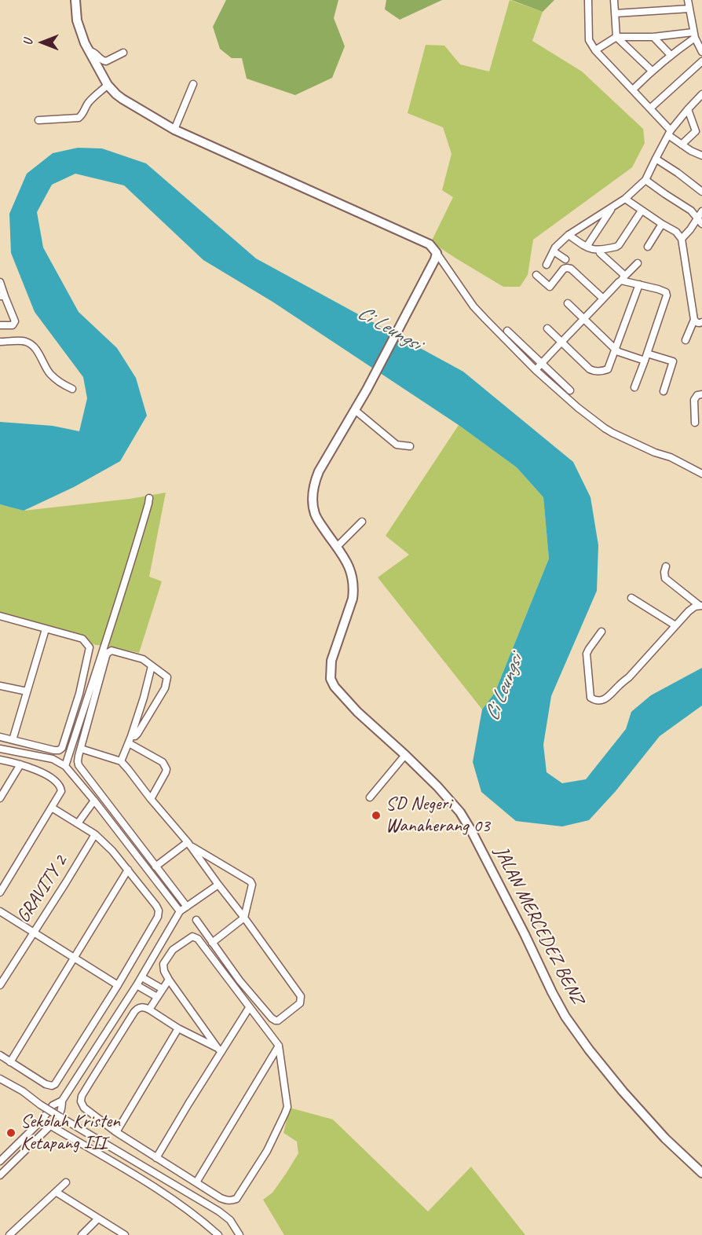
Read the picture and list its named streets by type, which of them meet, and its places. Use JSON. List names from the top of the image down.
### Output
{
  "streets": {
    "main road": ["JALAN MERCEDEZ BENZ"],
    "street": ["GRAVITY 2"]
  },
  "water": ["Ci Leungsi"],
  "places": ["SD Negeri Wanaherang 03", "Sekolah Kristen Ketapang III"],
  "north": "left"
}
